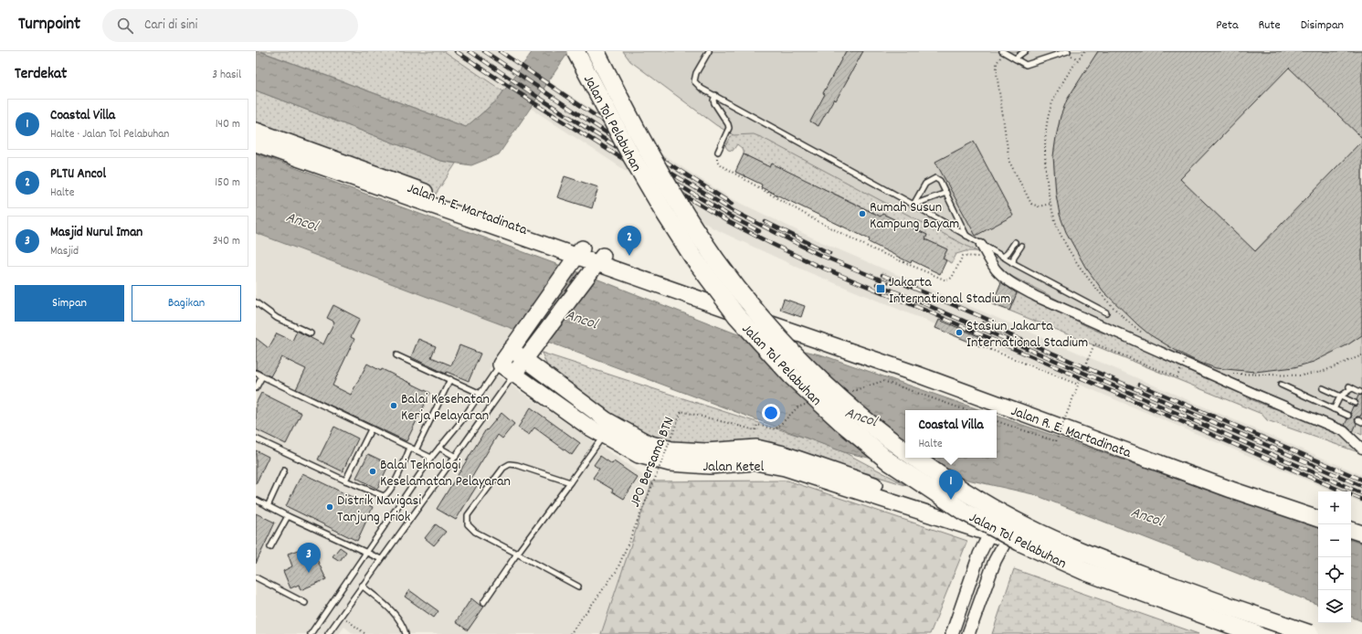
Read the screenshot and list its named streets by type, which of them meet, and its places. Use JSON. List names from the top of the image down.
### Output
{
  "streets": {
    "highway": ["Jalan Tol Pelabuhan", "Jalan R. E. Martadinata", "Jalan Ketel"],
    "path": ["JPO Bersama BTN"]
  },
  "water": ["Ancol"],
  "places": {
    "other": [
      "Rumah Susun Kampung Bayam",
      "Stasiun Jakarta International Stadium",
      "Balai Kesehatan Kerja Pelayaran",
      "Balai Teknologi Keselamatan Pelayaran",
      "Distrik Navigasi Tanjung Priok"
    ],
    "transit": ["Jakarta International Stadium"]
  },
  "page": {
    "header": "Turnpoint",
    "search": "Cari di sini",
    "nav": ["Peta", "Rute", "Disimpan"],
    "heading": ["Terdekat", "3 hasil"],
    "list": [
      {
        "mark": "1",
        "name": "Coastal Villa",
        "note": "Halte · Jalan Tol Pelabuhan",
        "value": "140 m"
      },
      {
        "mark": "2",
        "name": "PLTU Ancol",
        "note": "Halte",
        "value": "150 m"
      },
      {
        "mark": "3",
        "name": "Masjid Nurul Iman",
        "note": "Masjid",
        "value": "340 m"
      }
    ],
    "pins": ["2", "1", "3"],
    "buttons": ["Simpan", "Bagikan"],
    "popup": ["Coastal Villa", "Halte"],
    "map_buttons": ["+", "−"]
  }
}
